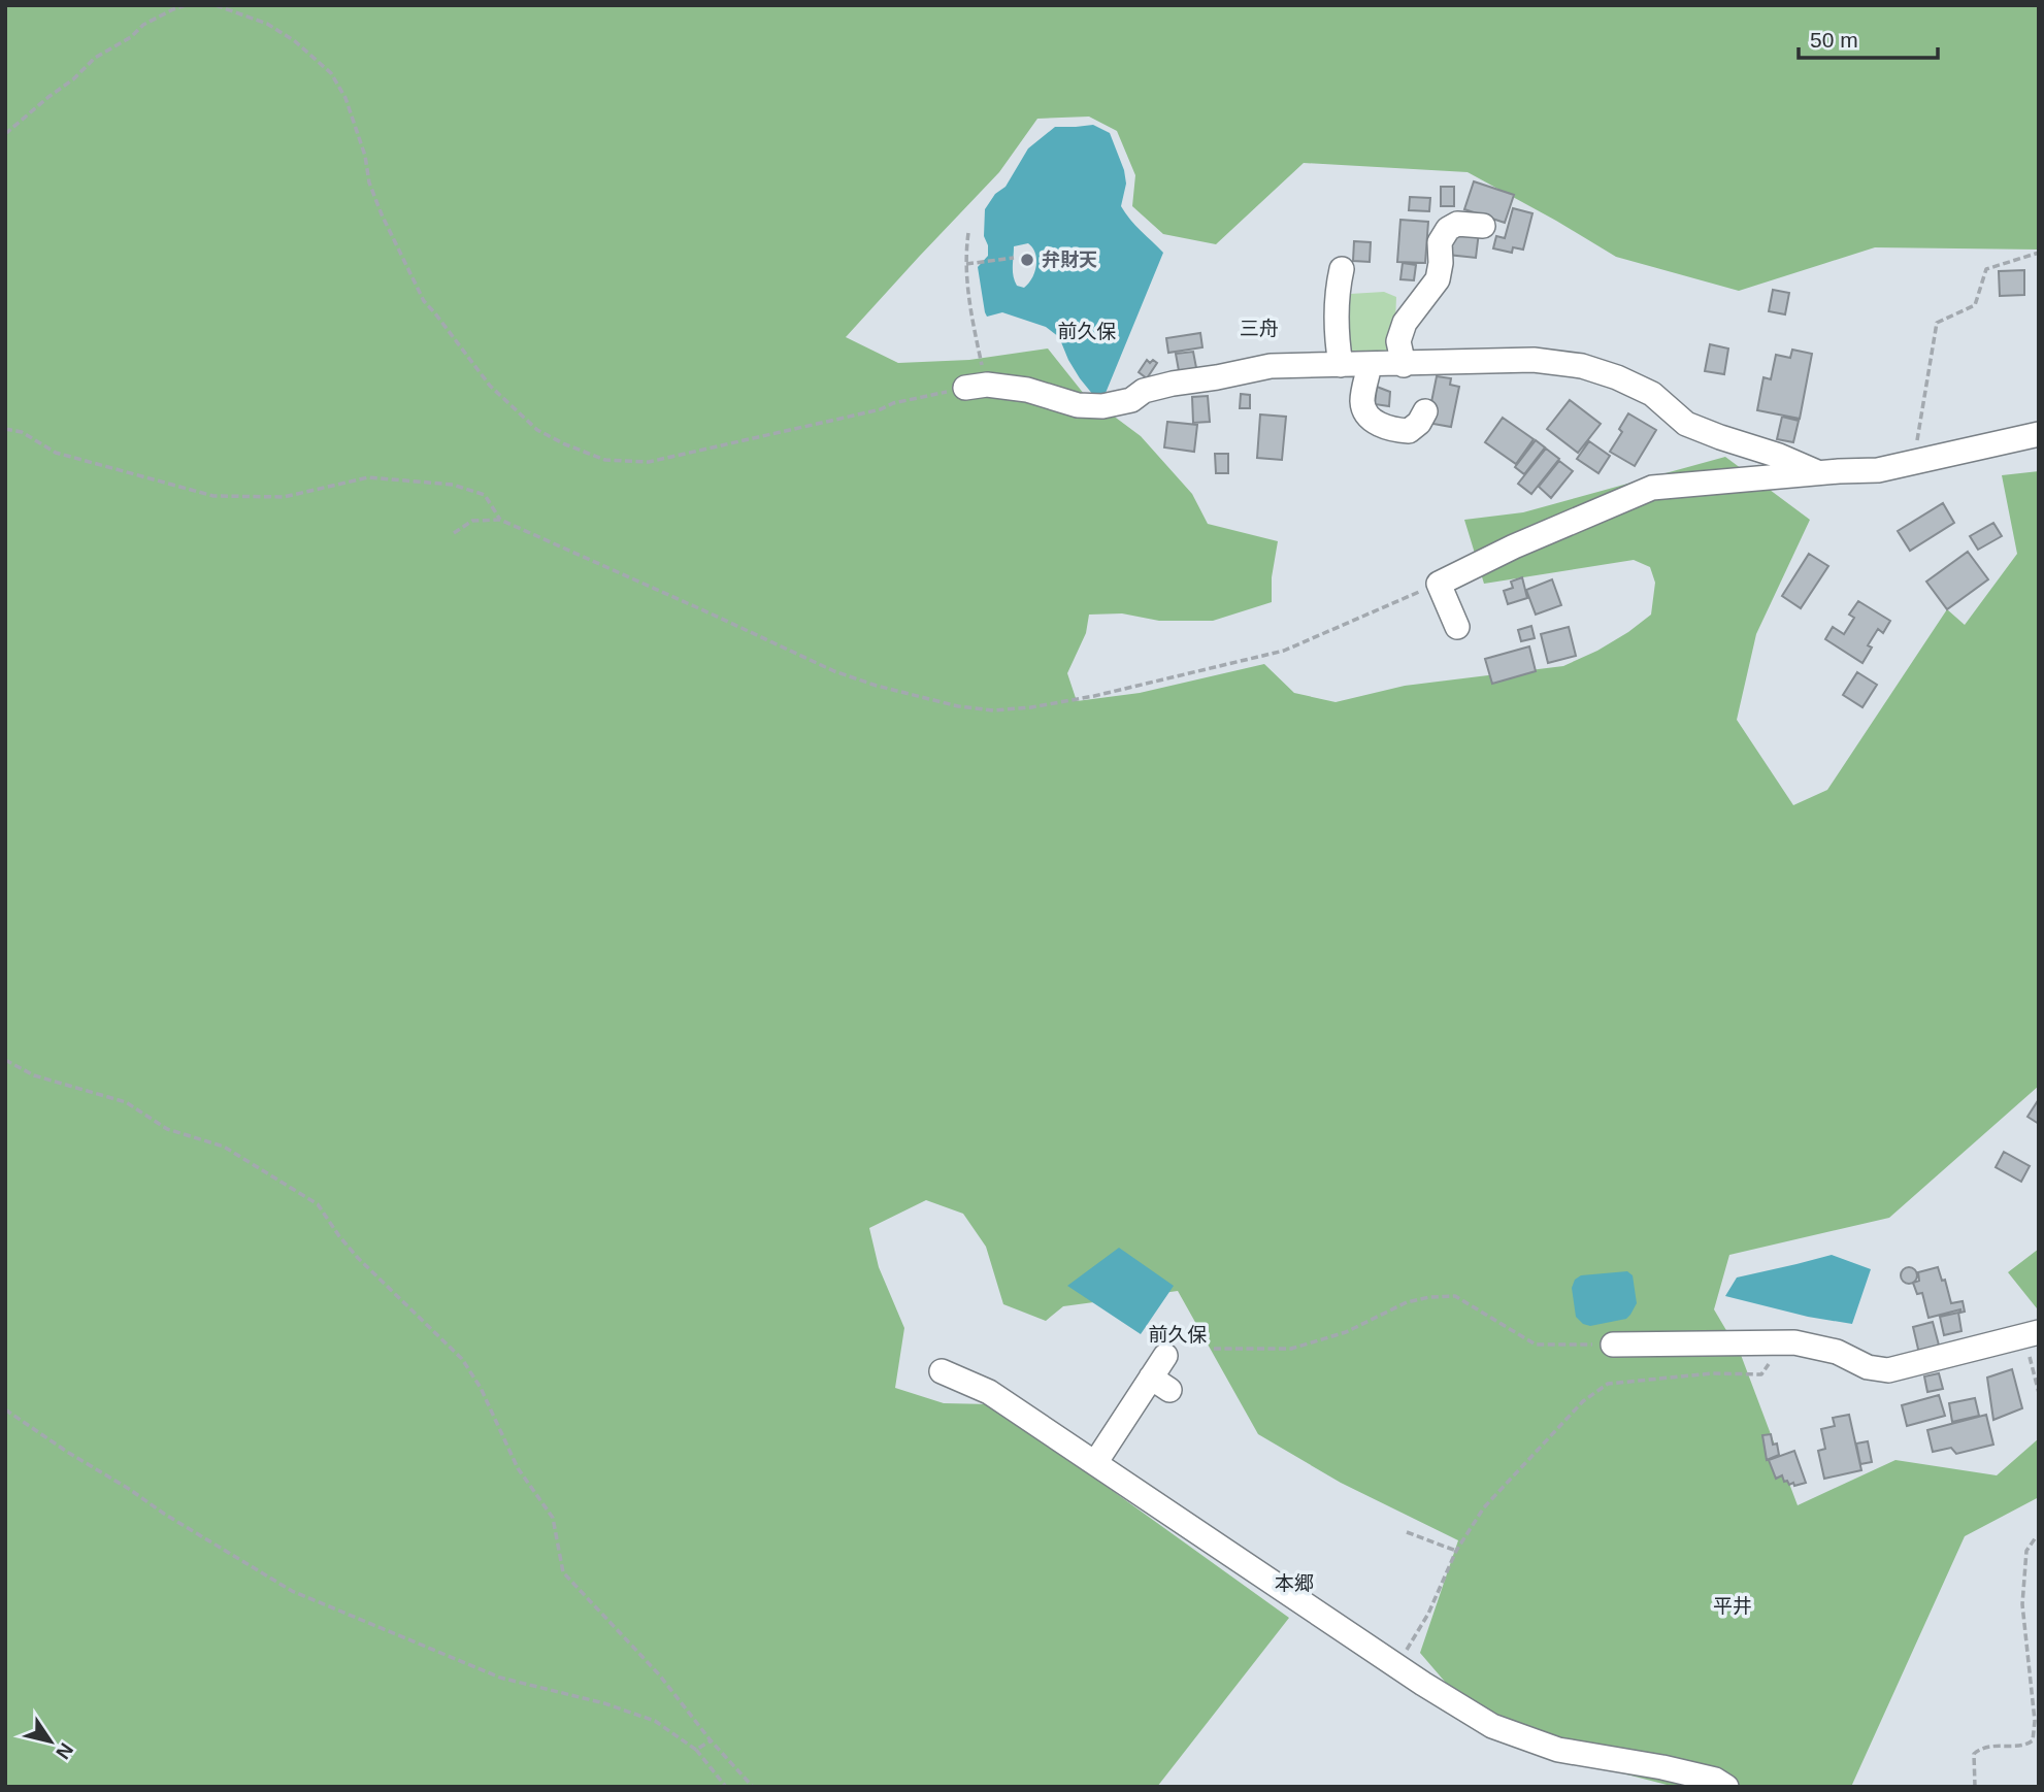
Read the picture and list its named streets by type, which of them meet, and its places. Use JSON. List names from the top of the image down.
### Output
{
  "districts": [
    "三舟",
    "前久保",
    "前久保",
    "本郷",
    "平井"
  ],
  "places": ["弁財天"],
  "scale_bar": "50 m",
  "north": "bottom right"
}
